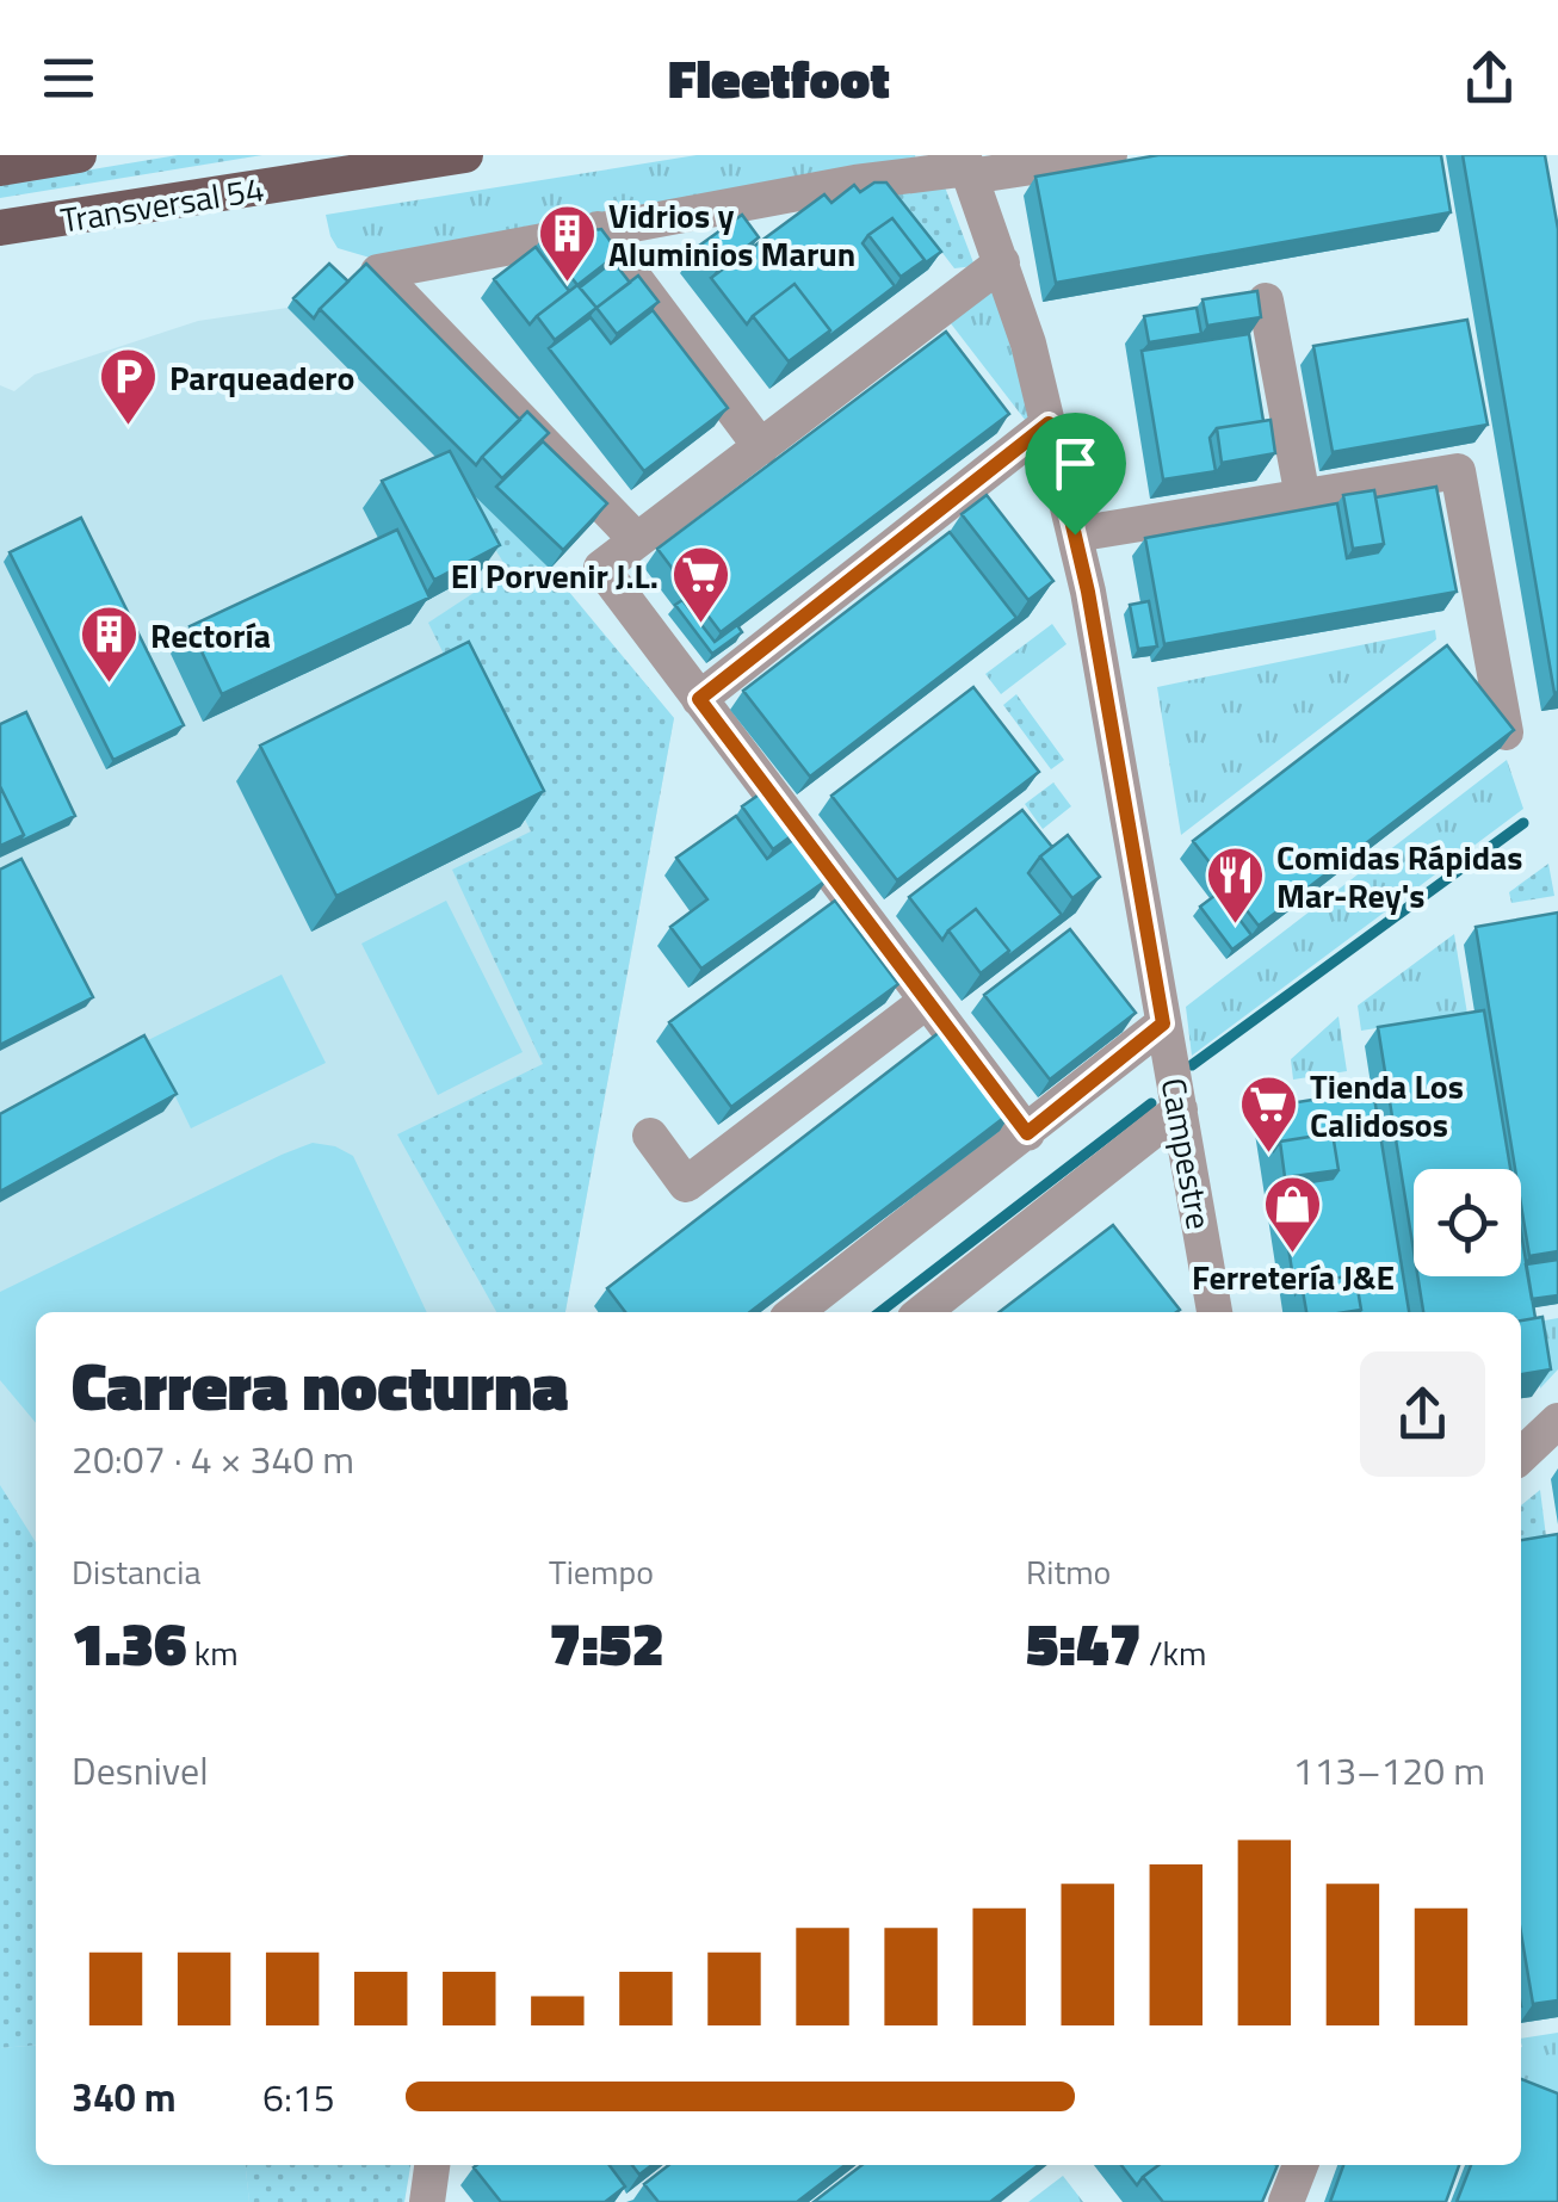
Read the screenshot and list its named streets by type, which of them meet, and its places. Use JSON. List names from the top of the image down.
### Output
{
  "streets": {
    "main road": ["Transversal 54"],
    "street": ["Campestre"]
  },
  "places": {
    "building": ["Vidrios y Aluminios Marun", "Rectoría"],
    "parking": ["Parqueadero"],
    "supermarket": ["El Porvenir J.L.", "Tienda Los Calidosos"],
    "restaurant": ["Comidas Rápidas Mar-Rey's"],
    "shop": ["Ferretería J&E"]
  },
  "page": {
    "header": "Fleetfoot",
    "heading": ["Carrera nocturna", "20:07 · 4 × 340 m"],
    "stats": [
      ["Distancia", "1.36 km"],
      ["Tiempo", "7:52"],
      ["Ritmo", "5:47 /km"]
    ],
    "chart": ["Desnivel", "113–120 m"],
    "list": [
      {
        "name": "340 m",
        "note": "6:15"
      }
    ]
  }
}
